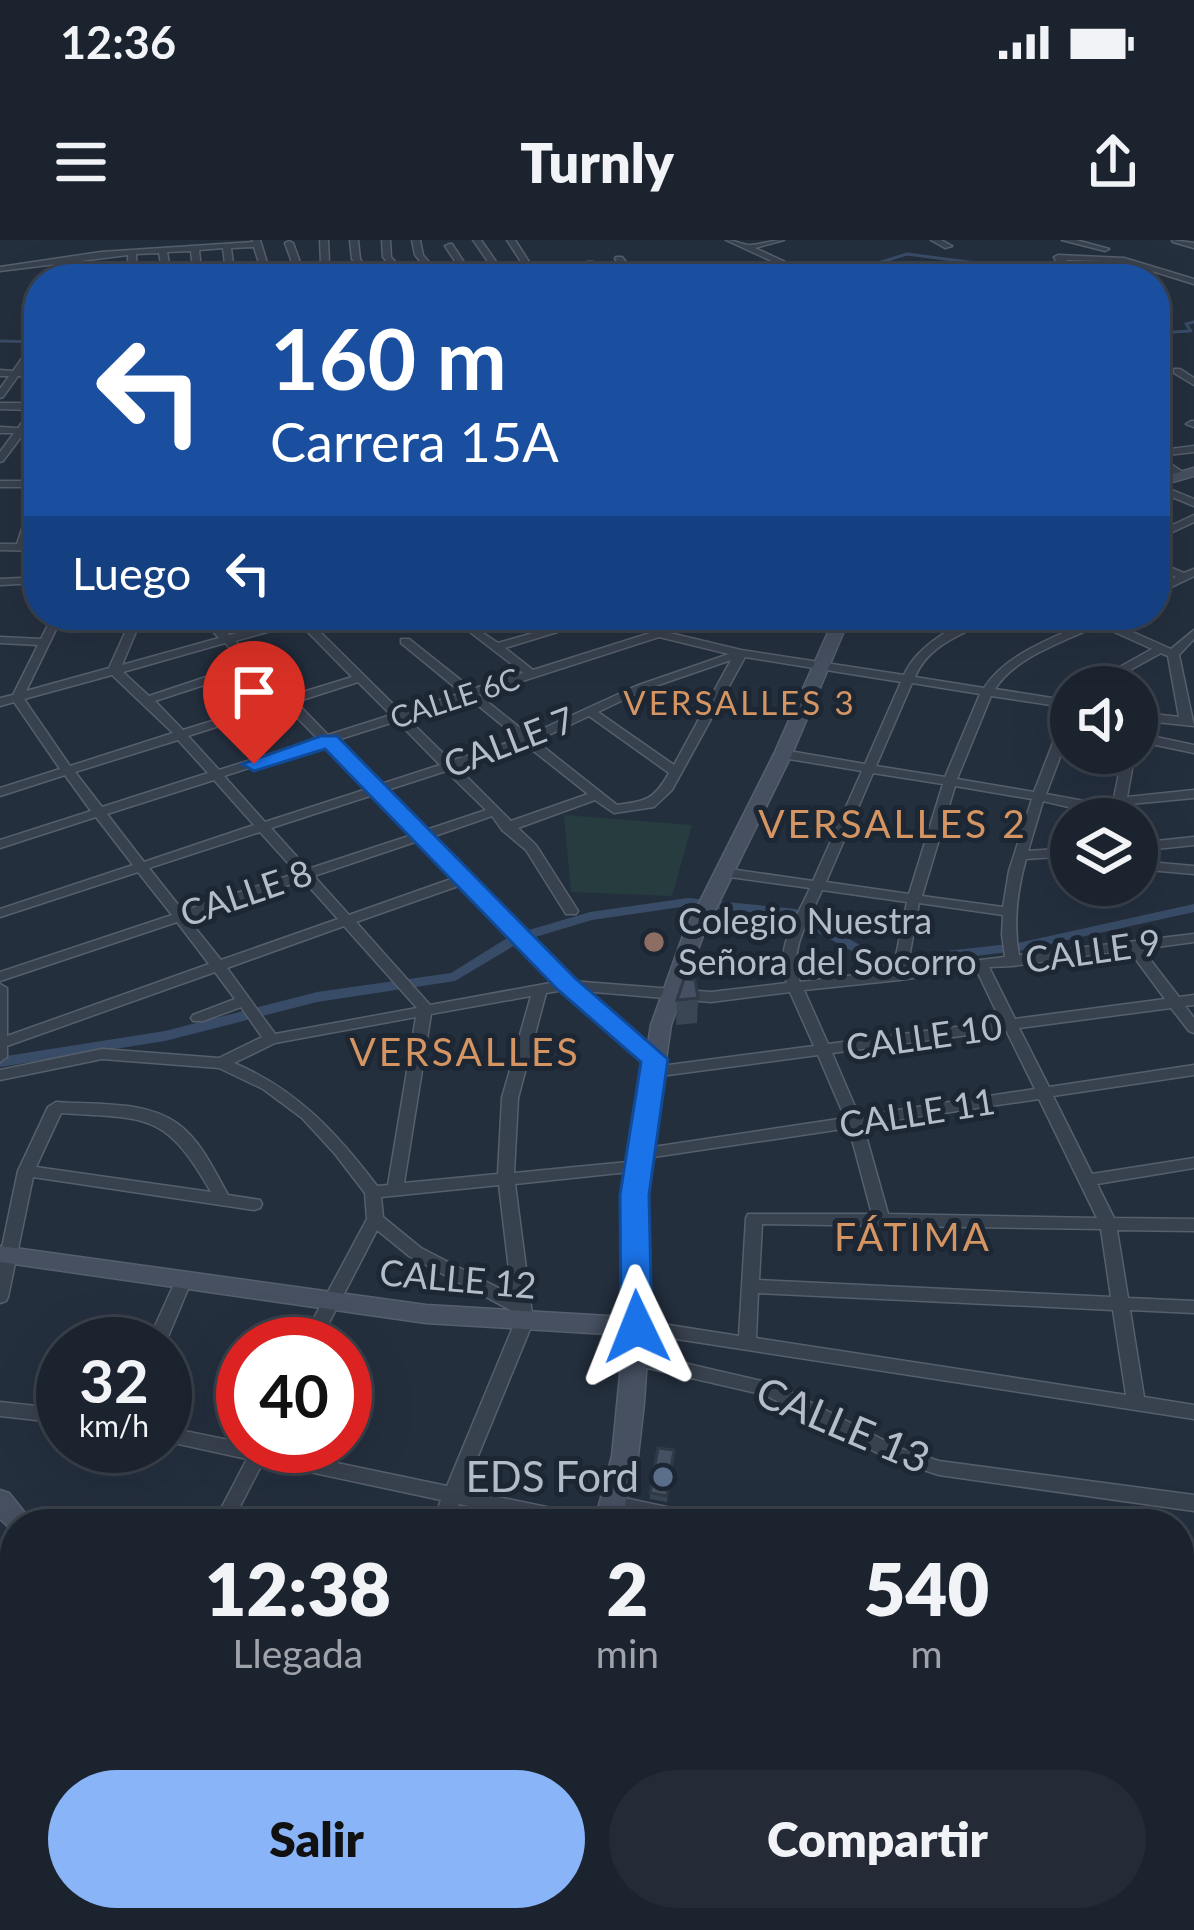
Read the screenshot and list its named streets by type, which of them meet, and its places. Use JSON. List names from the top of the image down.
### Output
{
  "streets": {
    "street": [
      "CALLE 6C",
      "CALLE 7",
      "CALLE 8",
      "CALLE 9",
      "CALLE 10",
      "CALLE 11",
      "CALLE 12",
      "CALLE 13"
    ]
  },
  "crossings": [
    ["CALLE 6C", "CALLE 7"]
  ],
  "districts": [
    "VERSALLES 3",
    "VERSALLES 2",
    "VERSALLES",
    "FÁTIMA"
  ],
  "places": ["Colegio Nuestra Señora del Socorro", "EDS Ford"],
  "page": {
    "status": "12:36",
    "header": "Turnly",
    "turn": ["160 m", "Carrera 15A"],
    "then": "Luego",
    "speed": "32 km/h",
    "limit": "40",
    "eta": [
      "12:38",
      "Llegada",
      "2",
      "min",
      "540",
      "m"
    ],
    "buttons": ["Salir", "Compartir"]
  }
}
